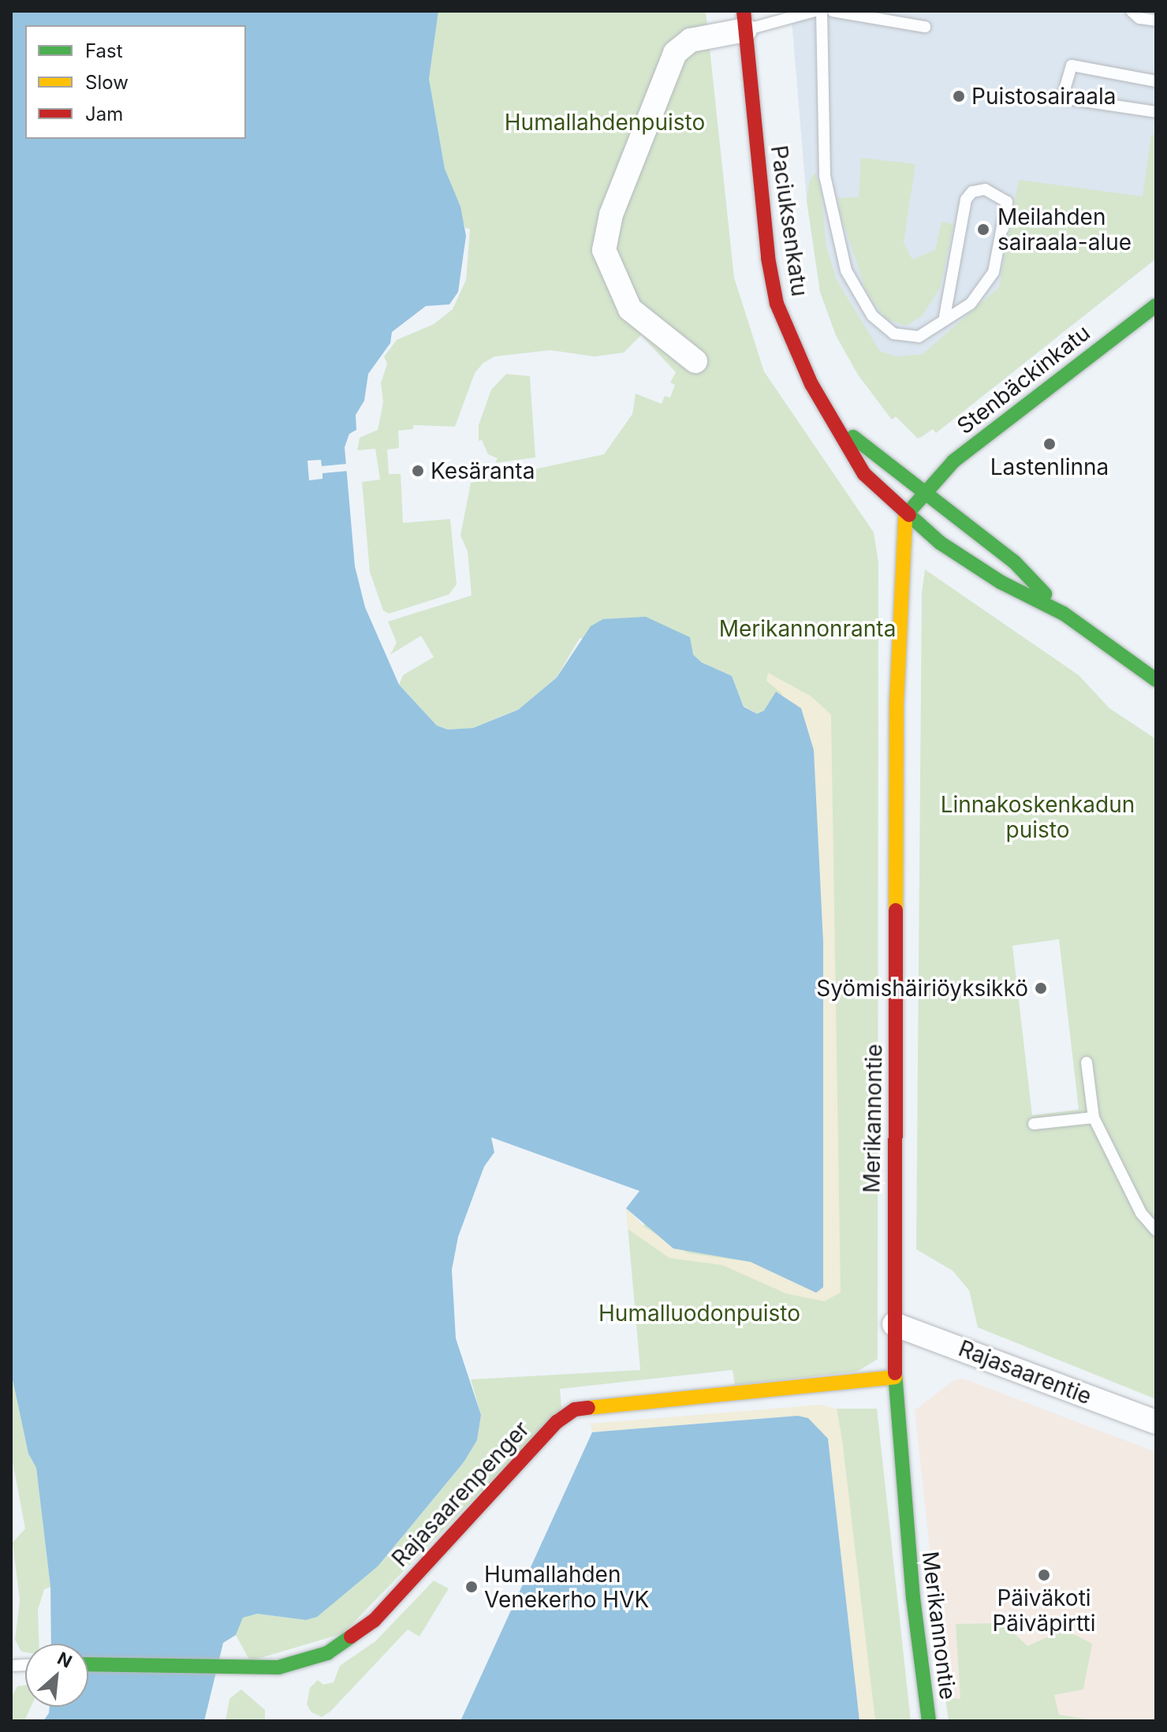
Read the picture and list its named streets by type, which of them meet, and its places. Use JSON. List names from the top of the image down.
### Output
{
  "streets": {
    "street": [
      "Paciuksenkatu",
      "Stenbäckinkatu",
      "Merikannontie",
      "Rajasaarentie",
      "Rajasaarenpenger"
    ]
  },
  "crossings": [
    ["Paciuksenkatu", "Stenbäckinkatu"],
    ["Paciuksenkatu", "Merikannontie"],
    ["Stenbäckinkatu", "Merikannontie"],
    ["Merikannontie", "Rajasaarentie"],
    ["Merikannontie", "Rajasaarenpenger"]
  ],
  "parks": [
    "Humallahdenpuisto",
    "Merikannonranta",
    "Linnakoskenkadun puisto",
    "Humalluodonpuisto"
  ],
  "places": [
    "Puistosairaala",
    "Meilahden sairaala-alue",
    "Lastenlinna",
    "Kesäranta",
    "Syömishäiriöyksikkö",
    "Päiväkoti Päiväpirtti",
    "Humallahden Venekerho HVK"
  ],
  "legend": ["Fast", "Slow", "Jam"],
  "north": "top right"
}
